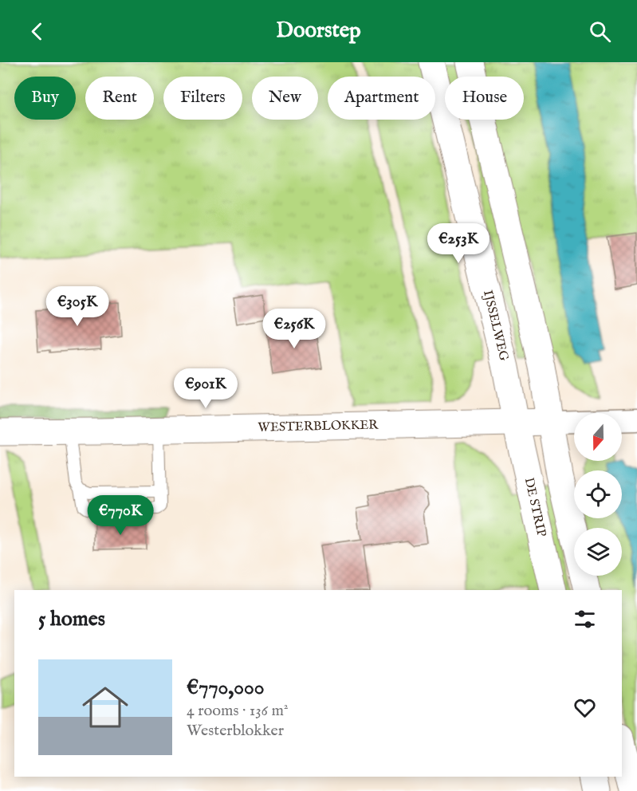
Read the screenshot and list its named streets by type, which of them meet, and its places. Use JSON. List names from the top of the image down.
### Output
{
  "streets": {
    "street": ["IJSSELWEG", "WESTERBLOKKER", "DE STRIP"]
  },
  "crossings": [
    ["IJSSELWEG", "WESTERBLOKKER"],
    ["IJSSELWEG", "DE STRIP"],
    ["WESTERBLOKKER", "DE STRIP"]
  ],
  "north": "bottom",
  "page": {
    "header": "Doorstep",
    "chip": [
      "Buy",
      "Rent",
      "Filters",
      "New",
      "Apartment",
      "House"
    ],
    "price": [
      "€253K",
      "€305K",
      "€256K",
      "€901K",
      "€770K"
    ],
    "heading": "5 homes",
    "list": [
      {
        "name": "€770,000",
        "note": "4 rooms · 136 m² · Westerblokker"
      }
    ]
  }
}
